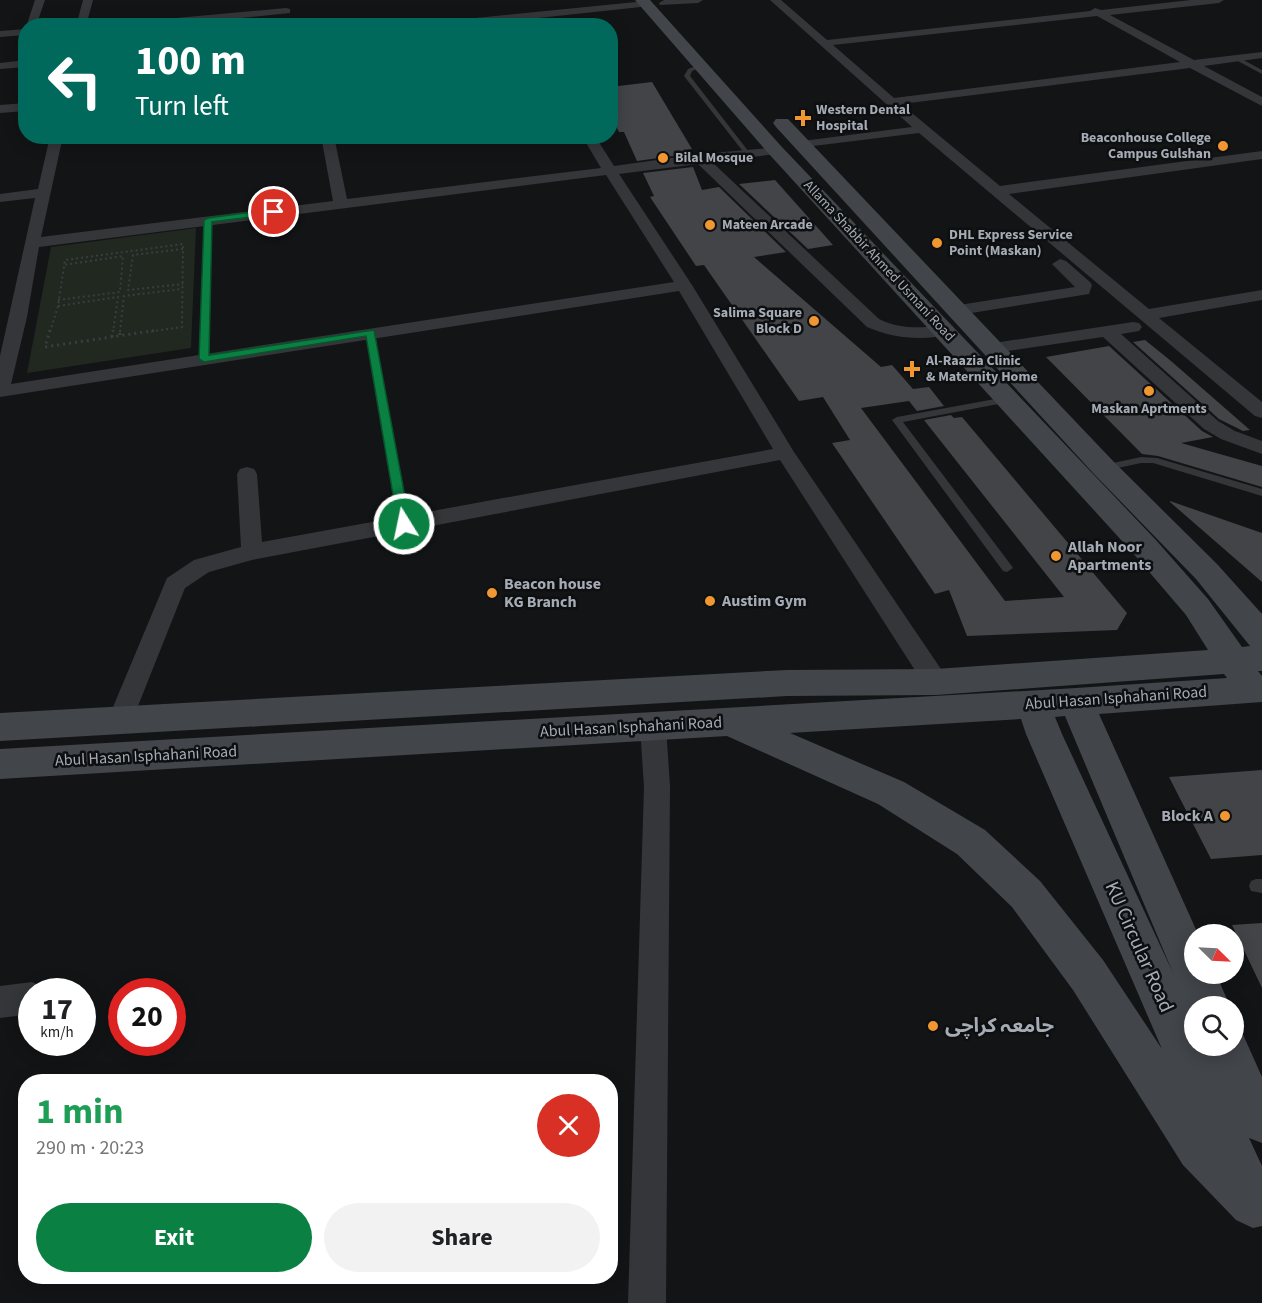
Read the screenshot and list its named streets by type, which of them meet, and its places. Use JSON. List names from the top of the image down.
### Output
{
  "streets": {
    "main road": ["Allama Shabbir Ahmed Usmani Road", "Abul Hasan Isphahani Road", "KU Circular Road"]
  },
  "crossings": [
    ["Allama Shabbir Ahmed Usmani Road", "Abul Hasan Isphahani Road"],
    ["Abul Hasan Isphahani Road", "KU Circular Road"]
  ],
  "places": {
    "health": ["Western Dental Hospital", "Al-Raazia Clinic & Maternity Home"],
    "other": [
      "Beaconhouse College Campus Gulshan",
      "Bilal Mosque",
      "Mateen Arcade",
      "DHL Express Service Point (Maskan)",
      "Salima Square Block D",
      "Maskan Aprtments",
      "Allah Noor Apartments",
      "Beacon house KG Branch",
      "Austim Gym",
      "Block A",
      "جامعہ کراچی"
    ]
  },
  "north": "bottom right",
  "page": {
    "turn": ["100 m", "Turn left"],
    "speed": "17 km/h",
    "limit": "20",
    "heading": ["1 min", "290 m · 20:23"],
    "buttons": ["Exit", "Share"]
  }
}
